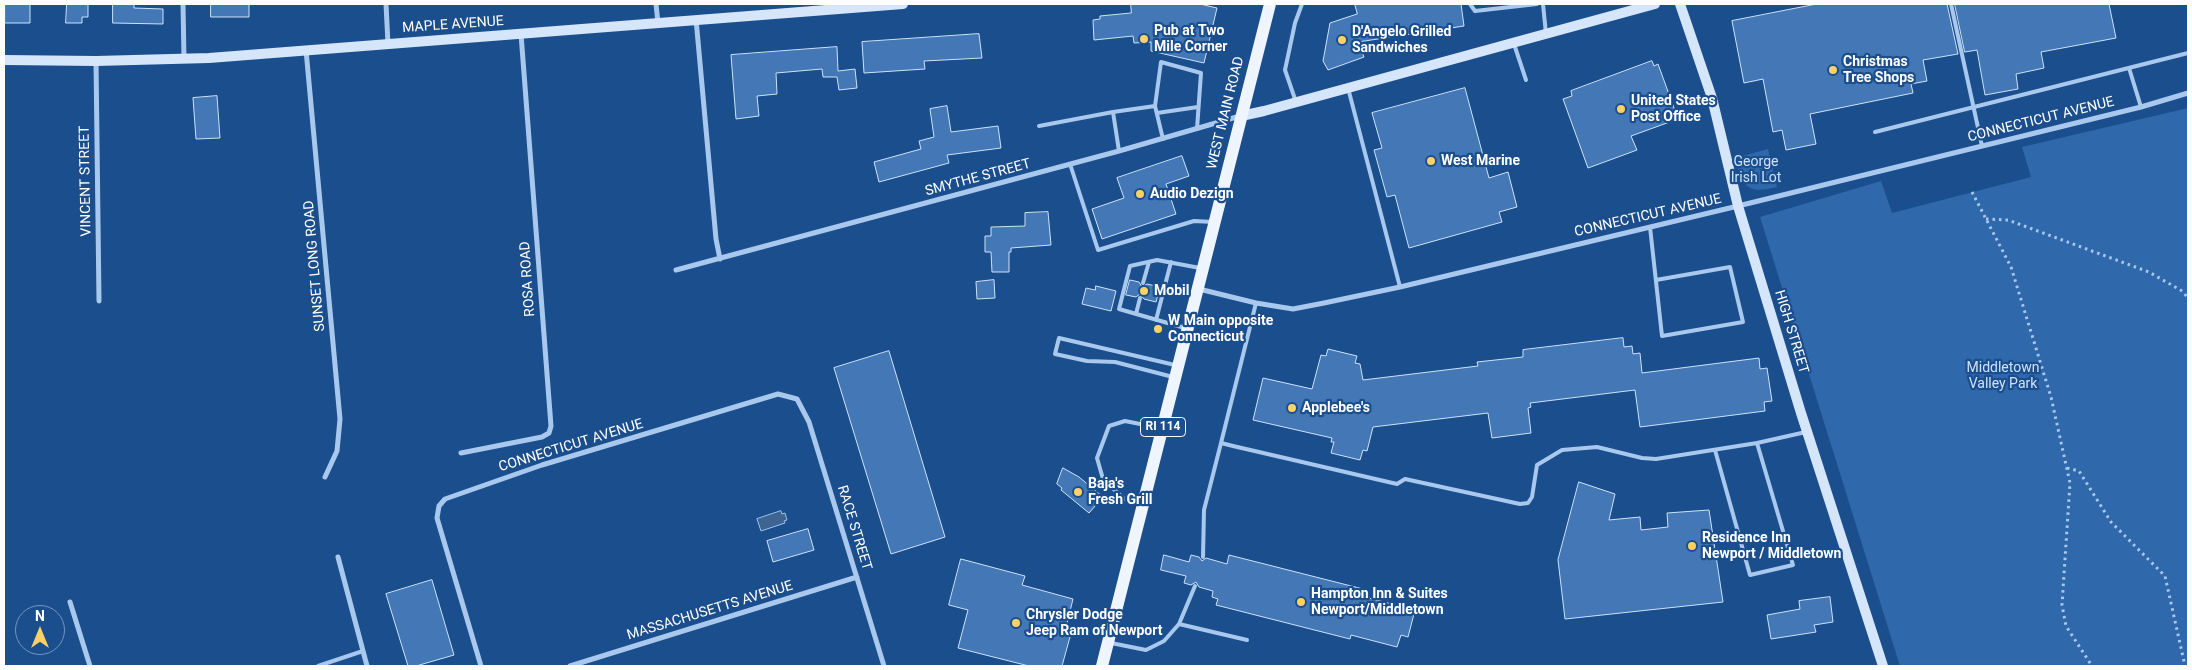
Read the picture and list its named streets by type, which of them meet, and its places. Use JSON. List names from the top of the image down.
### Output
{
  "streets": {
    "main road": ["WEST MAIN ROAD", "RI 114"],
    "street": [
      "MAPLE AVENUE",
      "CONNECTICUT AVENUE",
      "SMYTHE STREET",
      "VINCENT STREET",
      "SUNSET LONG ROAD",
      "ROSA ROAD",
      "HIGH STREET",
      "RACE STREET",
      "MASSACHUSETTS AVENUE"
    ]
  },
  "crossings": [
    ["MAPLE AVENUE", "VINCENT STREET"],
    ["MAPLE AVENUE", "SUNSET LONG ROAD"],
    ["MAPLE AVENUE", "ROSA ROAD"],
    ["WEST MAIN ROAD", "CONNECTICUT AVENUE"],
    ["WEST MAIN ROAD", "SMYTHE STREET"],
    ["CONNECTICUT AVENUE", "HIGH STREET"],
    ["CONNECTICUT AVENUE", "RACE STREET"],
    ["RACE STREET", "MASSACHUSETTS AVENUE"]
  ],
  "parks": ["George Irish Lot", "Middletown Valley Park"],
  "places": [
    "Pub at Two Mile Corner",
    "D'Angelo Grilled Sandwiches",
    "Christmas Tree Shops",
    "United States Post Office",
    "West Marine",
    "Audio Dezign",
    "Mobil",
    "W Main opposite Connecticut",
    "Applebee's",
    "Baja's Fresh Grill",
    "Residence Inn Newport / Middletown",
    "Hampton Inn & Suites Newport/Middletown",
    "Chrysler Dodge Jeep Ram of Newport"
  ],
  "north": "top"
}
